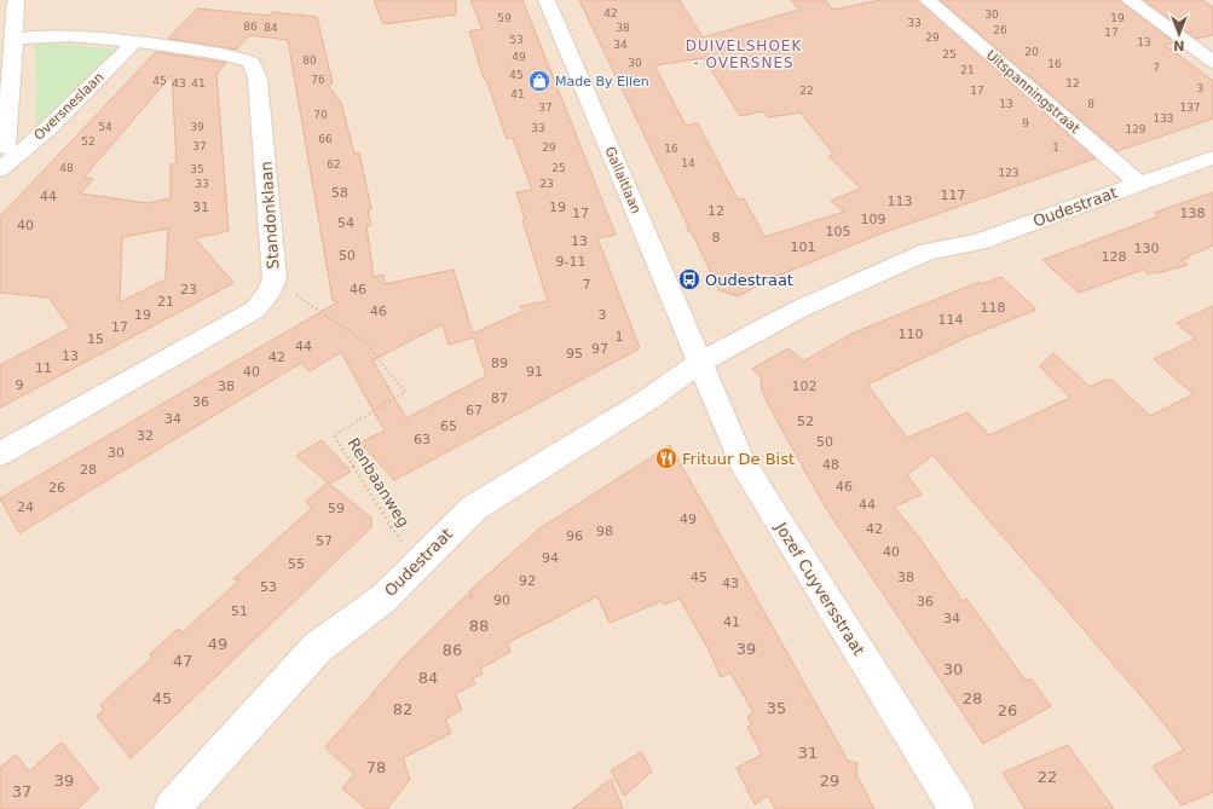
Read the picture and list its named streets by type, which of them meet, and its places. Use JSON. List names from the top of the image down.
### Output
{
  "streets": {
    "street": [
      "Uitspanningstraat",
      "Oversneslaan",
      "Gallaitlaan",
      "Oudestraat",
      "Standonklaan",
      "Jozef Cuyversstraat"
    ],
    "path": ["Renbaanweg"]
  },
  "crossings": [
    ["Uitspanningstraat", "Oudestraat"],
    ["Oversneslaan", "Standonklaan"],
    ["Gallaitlaan", "Oudestraat"],
    ["Gallaitlaan", "Jozef Cuyversstraat"],
    ["Oudestraat", "Renbaanweg"],
    ["Oudestraat", "Jozef Cuyversstraat"],
    ["Standonklaan", "Renbaanweg"]
  ],
  "districts": ["DUIVELSHOEK - OVERSNES"],
  "places": {
    "shop": ["Made By Ellen"],
    "bus stop": ["Oudestraat"],
    "restaurant": ["Frituur De Bist"]
  },
  "house_numbers": [
    "42",
    "30",
    "59",
    "19",
    "33",
    "86",
    "84",
    "38",
    "26",
    "17",
    "29",
    "53",
    "13",
    "34",
    "20",
    "25",
    "49",
    "80",
    "30",
    "16",
    "7",
    "21",
    "45",
    "76",
    "45",
    "43",
    "41",
    "12",
    "3",
    "22",
    "17",
    "41",
    "13",
    "8",
    "37",
    "137",
    "70",
    "133",
    "9",
    "54",
    "39",
    "33",
    "129",
    "66",
    "52",
    "37",
    "29",
    "1",
    "16",
    "14",
    "62",
    "48",
    "25",
    "35",
    "123",
    "33",
    "23",
    "58",
    "117",
    "44",
    "113",
    "31",
    "19",
    "12",
    "17",
    "138",
    "109",
    "54",
    "40",
    "105",
    "8",
    "13",
    "101",
    "130",
    "50",
    "128",
    "9-11",
    "7",
    "23",
    "46",
    "21",
    "118",
    "46",
    "19",
    "3",
    "114",
    "17",
    "110",
    "1",
    "15",
    "44",
    "97",
    "95",
    "13",
    "42",
    "89",
    "11",
    "40",
    "91",
    "9",
    "38",
    "102",
    "87",
    "36",
    "67",
    "34",
    "52",
    "65",
    "32",
    "63",
    "50",
    "30",
    "48",
    "28",
    "46",
    "26",
    "44",
    "24",
    "59",
    "49",
    "42",
    "98",
    "96",
    "57",
    "40",
    "94",
    "55",
    "45",
    "38",
    "92",
    "43",
    "53",
    "90",
    "36",
    "51",
    "34",
    "41",
    "88",
    "49",
    "39",
    "86",
    "47",
    "30",
    "84",
    "45",
    "28",
    "35",
    "82",
    "26",
    "31",
    "78",
    "22",
    "39",
    "29",
    "37"
  ],
  "north": "bottom"
}
